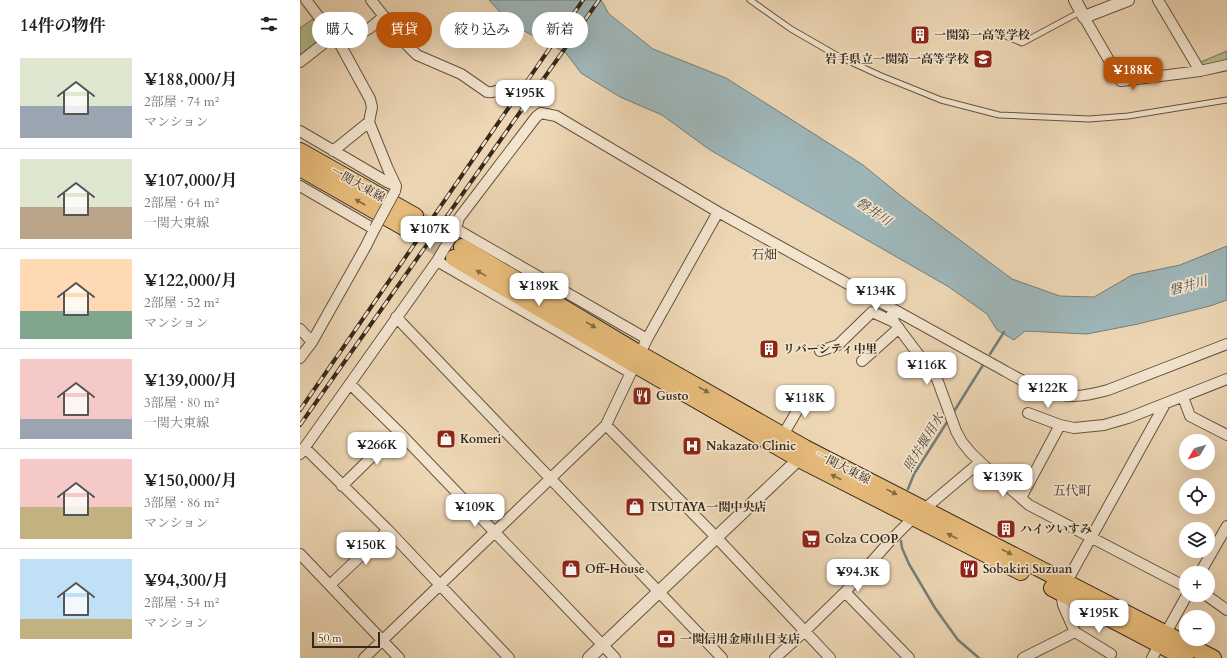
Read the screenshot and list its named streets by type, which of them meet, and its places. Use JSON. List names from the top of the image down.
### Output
{
  "streets": {
    "main road": ["一関大東線"]
  },
  "districts": ["石畑", "五代町"],
  "water": ["磐井川", "照井堰用水"],
  "places": {
    "building": ["一関第一高等学校", "リバーシティ中里", "ハイツいすみ"],
    "school or university": ["岩手県立一関第一高等学校"],
    "restaurant": ["Gusto", "Sobakiri Suzuan"],
    "shop": ["Komeri", "TSUTAYA一関中央店", "Off-House"],
    "hospital": ["Nakazato Clinic"],
    "supermarket": ["Colza COOP"],
    "bank": ["一関信用金庫山目支店"]
  },
  "scale_bar": "50 m",
  "north": "bottom left",
  "page": {
    "heading": "14件の物件",
    "chip": [
      "購入",
      "賃貸",
      "絞り込み",
      "新着"
    ],
    "list": [
      {
        "name": "¥188,000/月",
        "note": "2部屋 · 74 m² · マンション"
      },
      {
        "name": "¥107,000/月",
        "note": "2部屋 · 64 m² · 一関大東線"
      },
      {
        "name": "¥122,000/月",
        "note": "2部屋 · 52 m² · マンション"
      },
      {
        "name": "¥139,000/月",
        "note": "3部屋 · 80 m² · 一関大東線"
      },
      {
        "name": "¥150,000/月",
        "note": "3部屋 · 86 m² · マンション"
      },
      {
        "name": "¥94,300/月",
        "note": "2部屋 · 54 m² · マンション"
      }
    ],
    "price": [
      "¥188K",
      "¥195K",
      "¥107K",
      "¥189K",
      "¥134K",
      "¥116K",
      "¥122K",
      "¥118K",
      "¥266K",
      "¥139K",
      "¥109K",
      "¥150K",
      "¥94.3K",
      "¥195K"
    ],
    "map_buttons": ["+", "−"],
    "scale": "50 m"
  }
}
